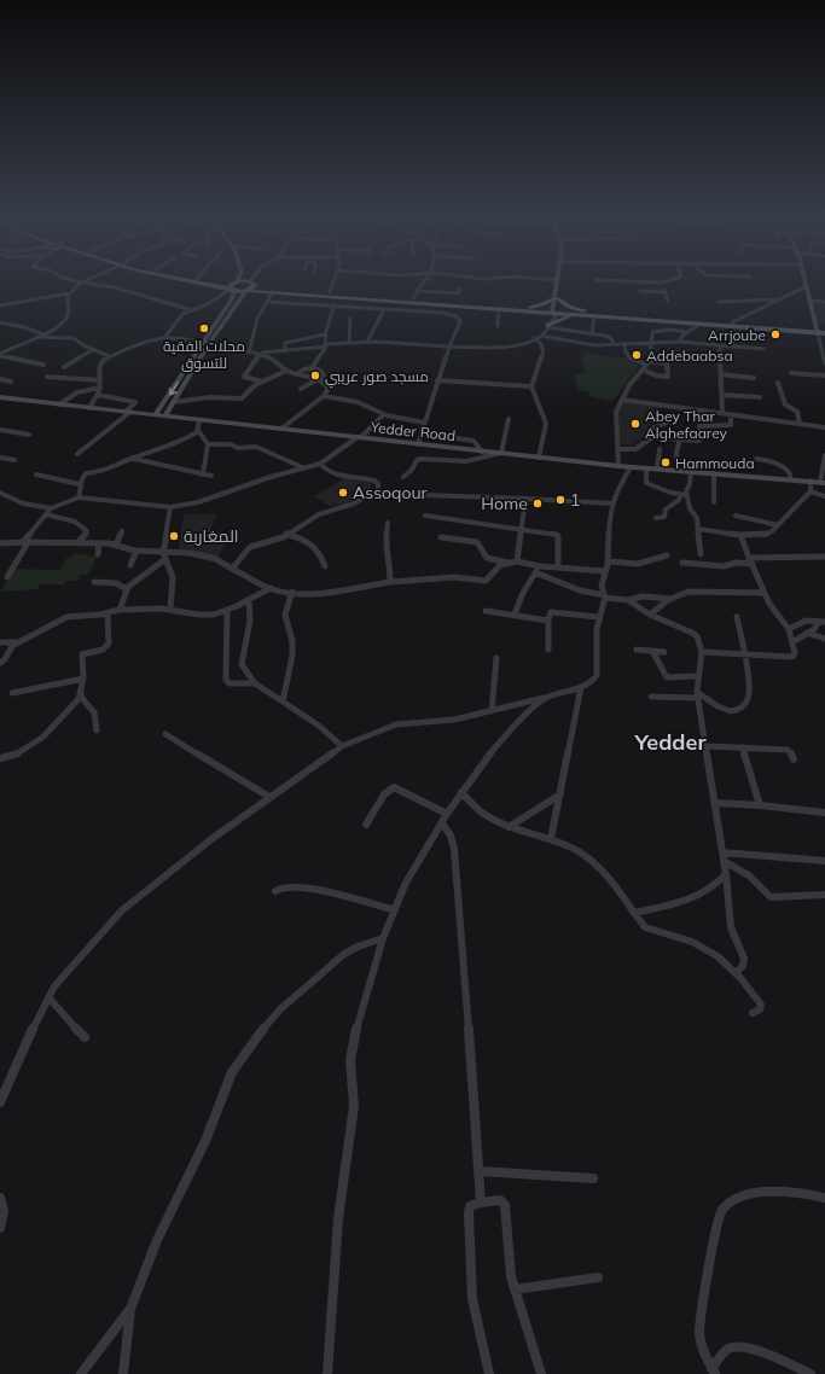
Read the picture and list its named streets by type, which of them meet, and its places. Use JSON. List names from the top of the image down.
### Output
{
  "streets": {
    "street": ["Yedder Road"]
  },
  "districts": ["Yedder"],
  "places": [
    "محلات الفقية للتسوق",
    "Arrjoube",
    "Addebaabsa",
    "مسجد صور عريبي",
    "Abey Thar Alghefaarey",
    "Hammouda",
    "Assoqour",
    "1",
    "Home",
    "المغاربة"
  ]
}
